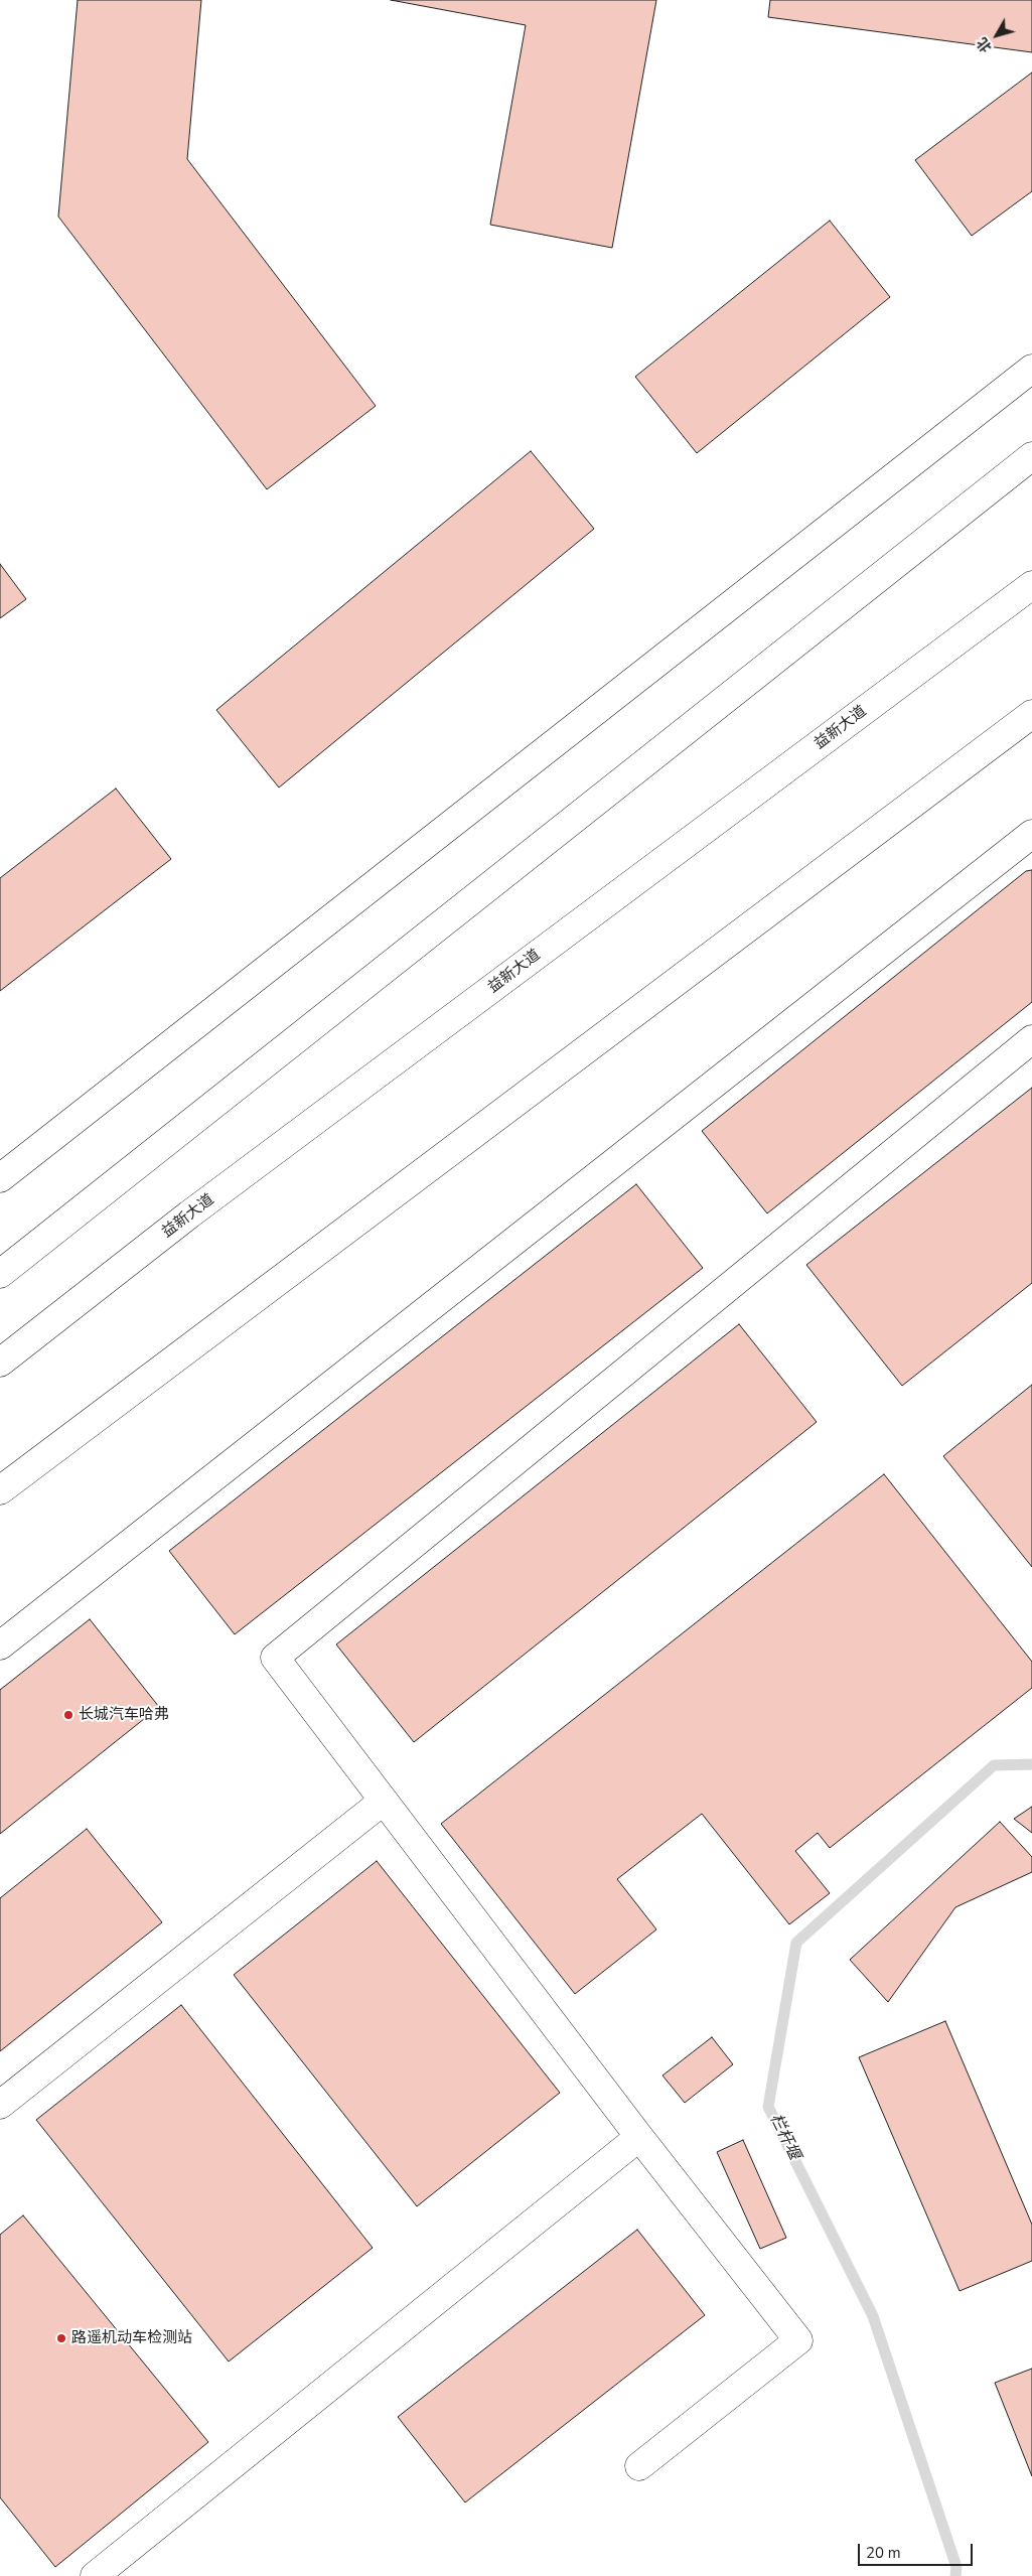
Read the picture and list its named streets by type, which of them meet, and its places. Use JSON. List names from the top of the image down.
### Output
{
  "streets": {
    "main road": ["益新大道"]
  },
  "water": ["栏杆堰"],
  "places": ["长城汽车哈弗", "路遥机动车检测站"],
  "scale_bar": "20 m",
  "north": "bottom left"
}
